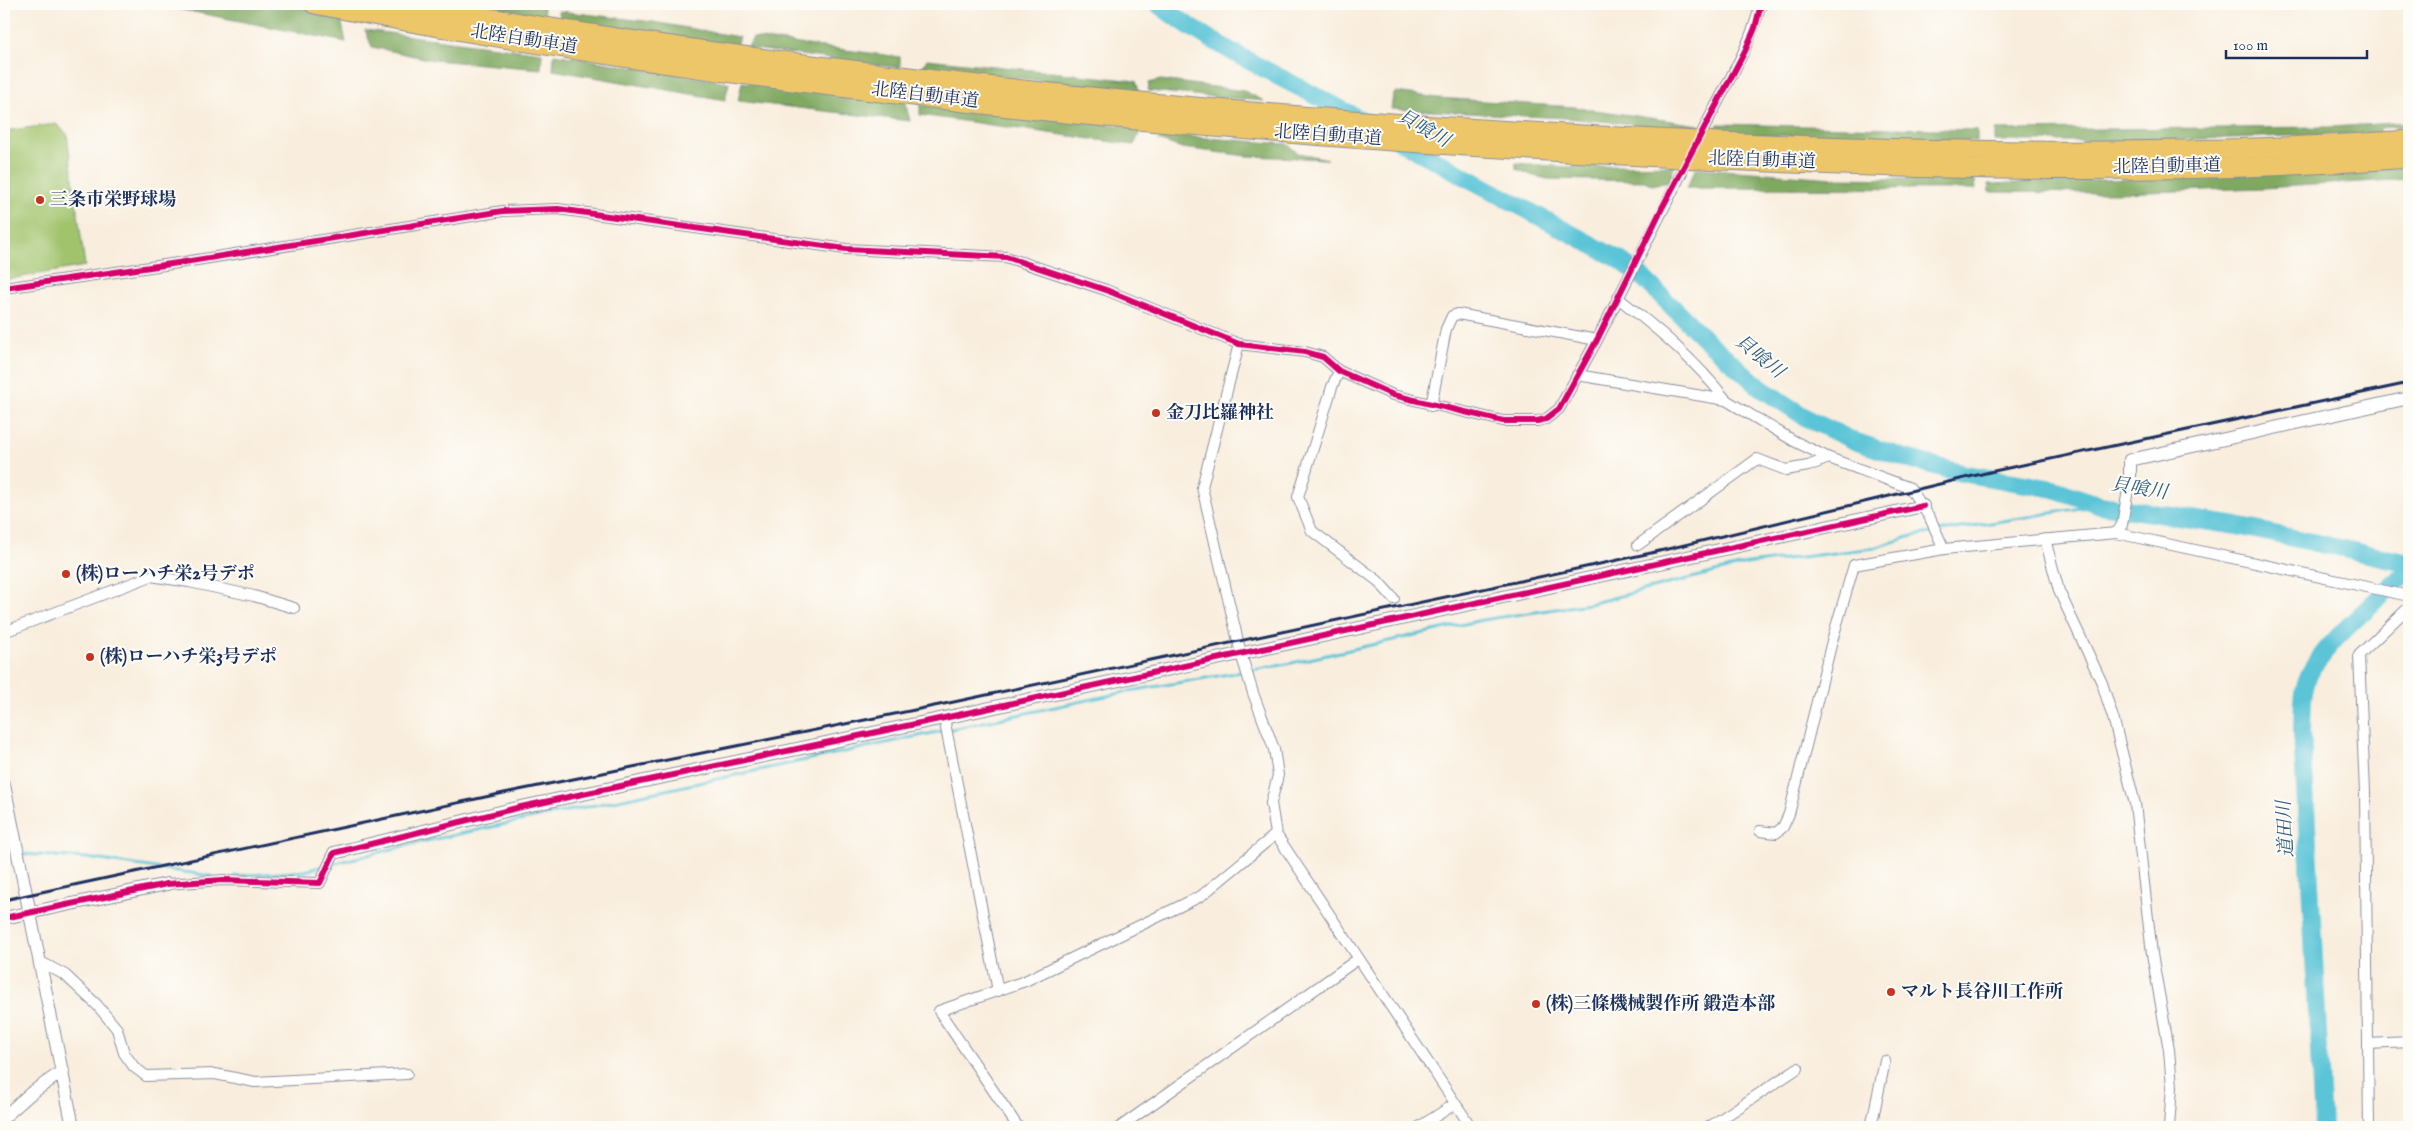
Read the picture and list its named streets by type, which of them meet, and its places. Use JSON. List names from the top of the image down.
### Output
{
  "streets": {
    "highway": ["北陸自動車道"]
  },
  "water": ["貝喰川", "道田川"],
  "places": [
    "三条市栄野球場",
    "金刀比羅神社",
    "(株)ローハチ栄2号デポ",
    "(株)ローハチ栄3号デポ",
    "マルト長谷川工作所",
    "(株)三條機械製作所 鍛造本部"
  ],
  "scale_bar": "100 m"
}
